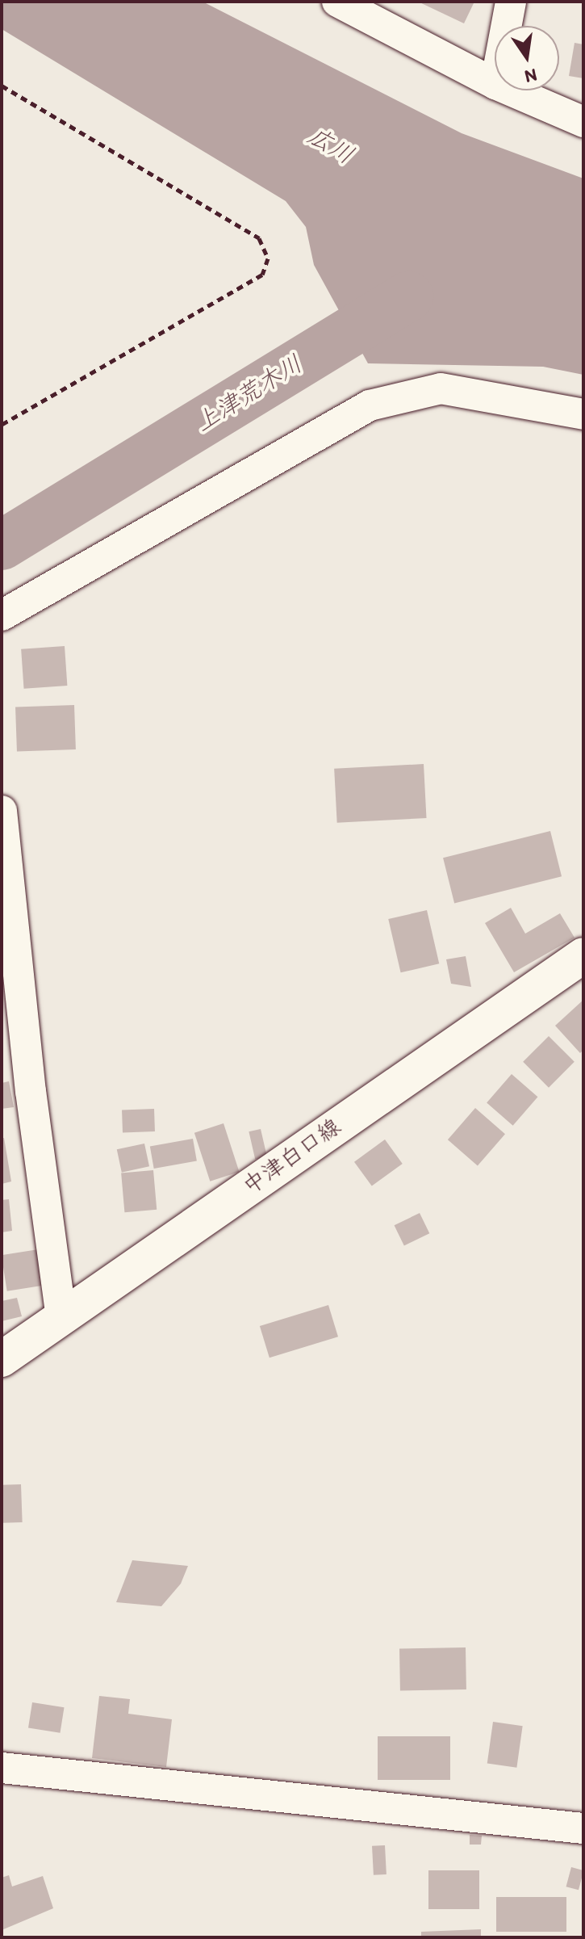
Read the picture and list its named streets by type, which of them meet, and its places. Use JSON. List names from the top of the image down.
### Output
{
  "streets": {
    "main road": ["中津白口線"]
  },
  "water": ["広川", "上津荒木川"],
  "north": "bottom"
}
